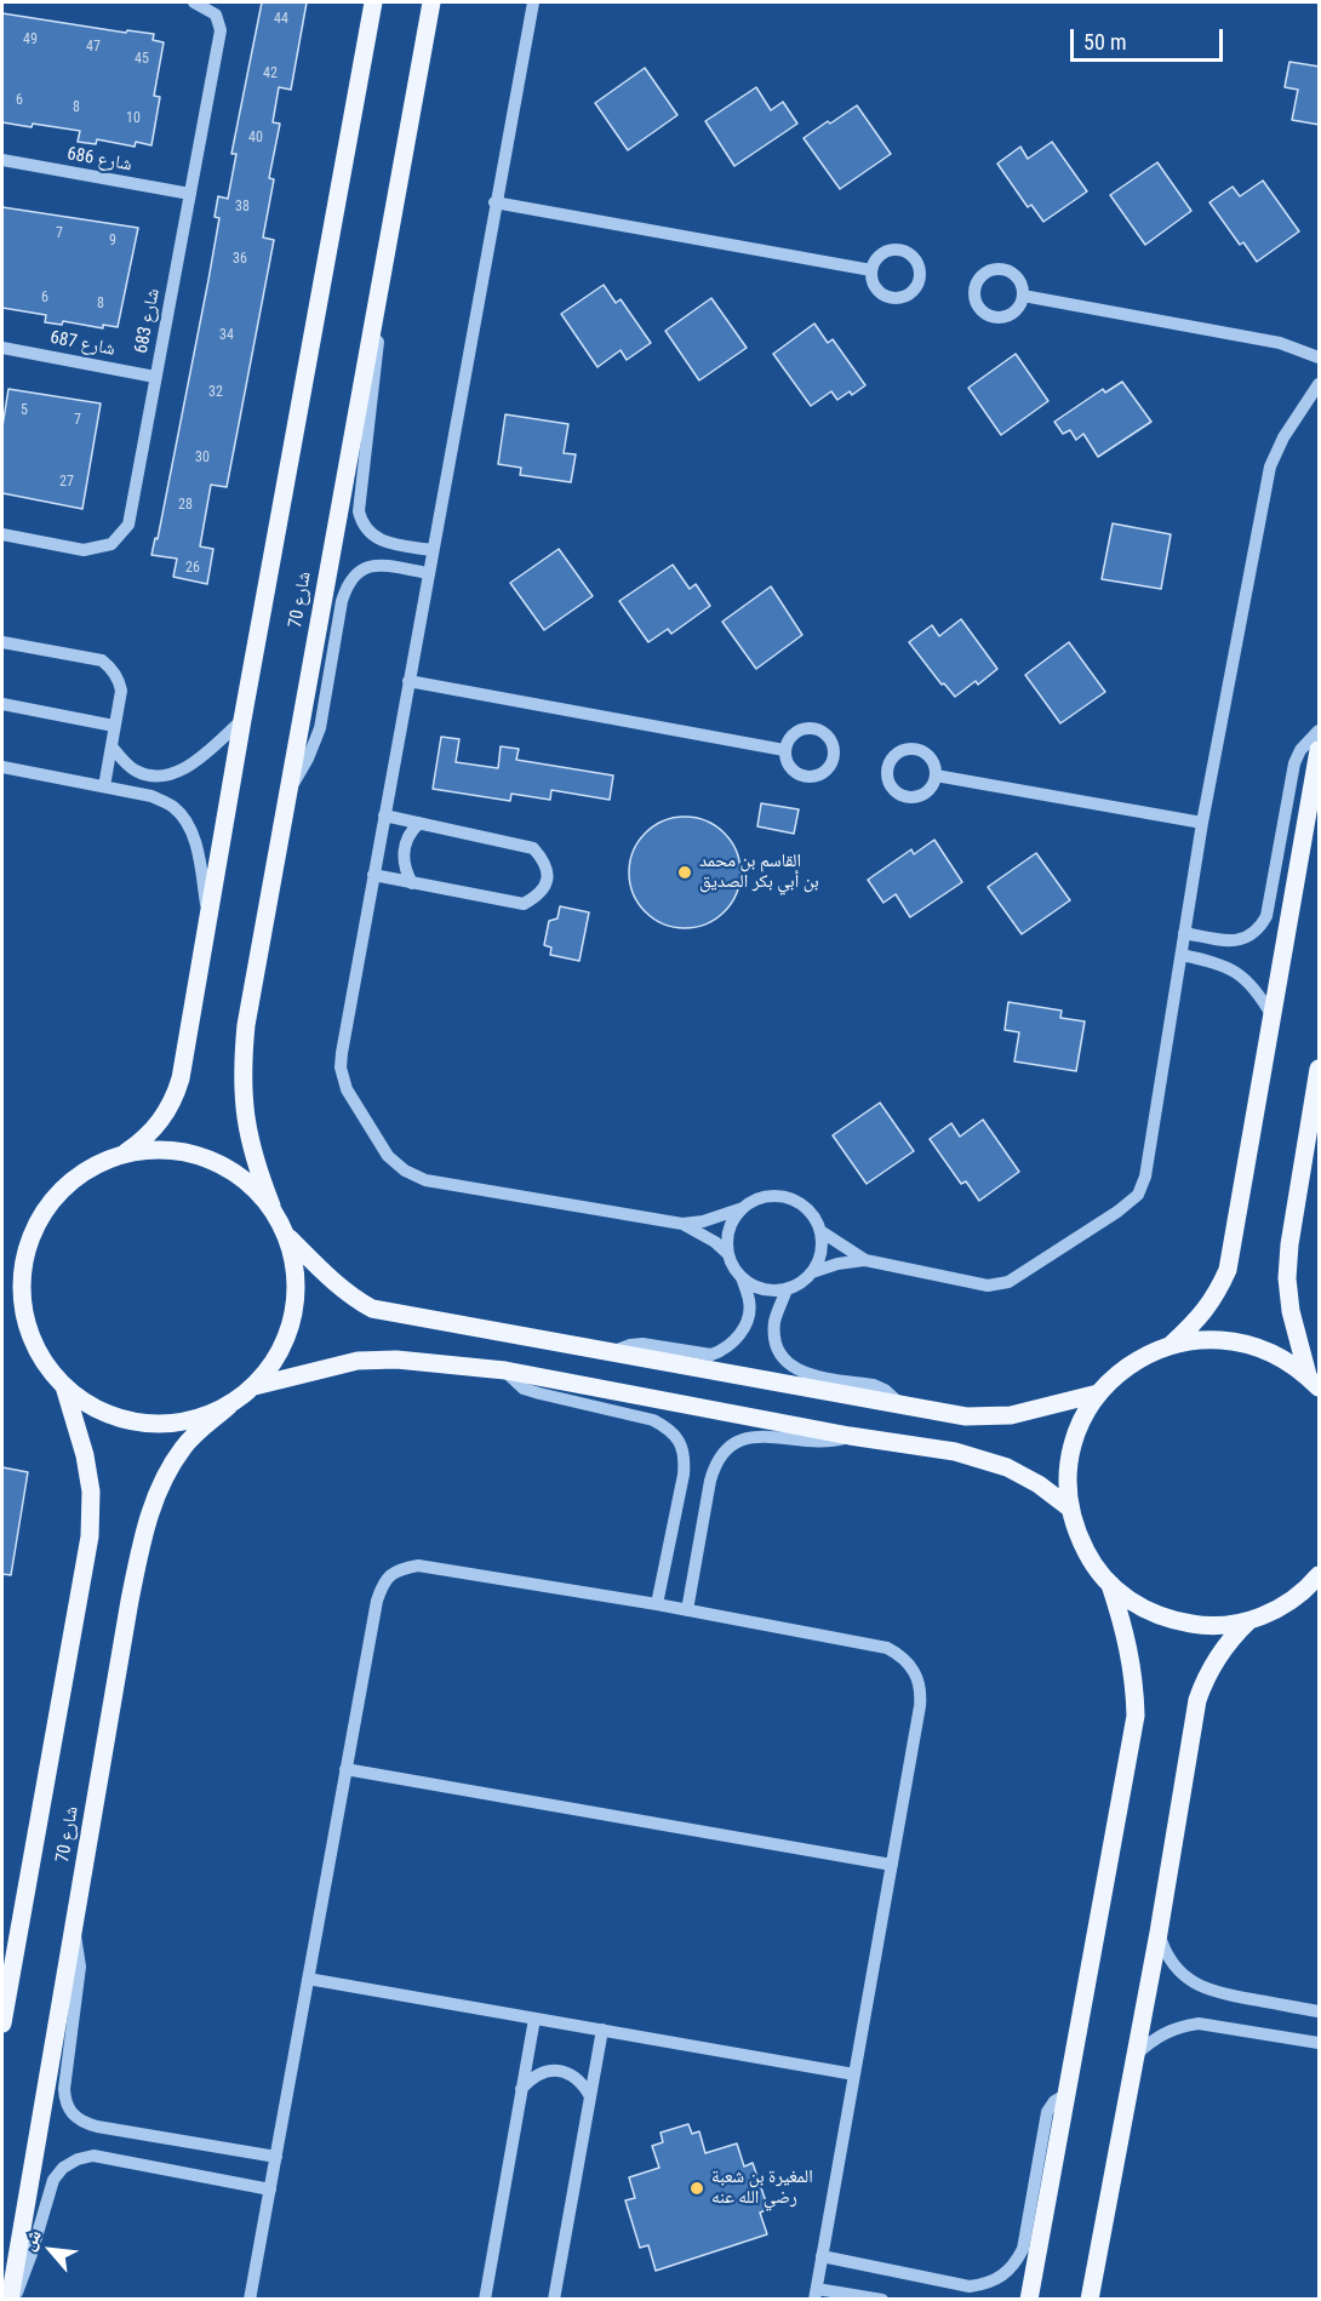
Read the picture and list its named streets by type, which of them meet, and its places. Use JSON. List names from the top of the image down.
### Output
{
  "streets": {
    "main road": ["شارع 70"],
    "street": ["شارع 686", "شارع 683", "شارع 687"]
  },
  "crossings": [
    ["شارع 686", "شارع 683"],
    ["شارع 683", "شارع 687"]
  ],
  "places": ["القاسم بن محمد بن أبي بكر الصديق", "المغيرة بن شعبة رضي الله عنه"],
  "house_numbers": [
    "44",
    "49",
    "47",
    "45",
    "42",
    "6",
    "8",
    "10",
    "40",
    "38",
    "7",
    "9",
    "36",
    "6",
    "8",
    "34",
    "32",
    "5",
    "7",
    "30",
    "27",
    "28",
    "26"
  ],
  "scale_bar": "50 m",
  "north": "top left"
}
